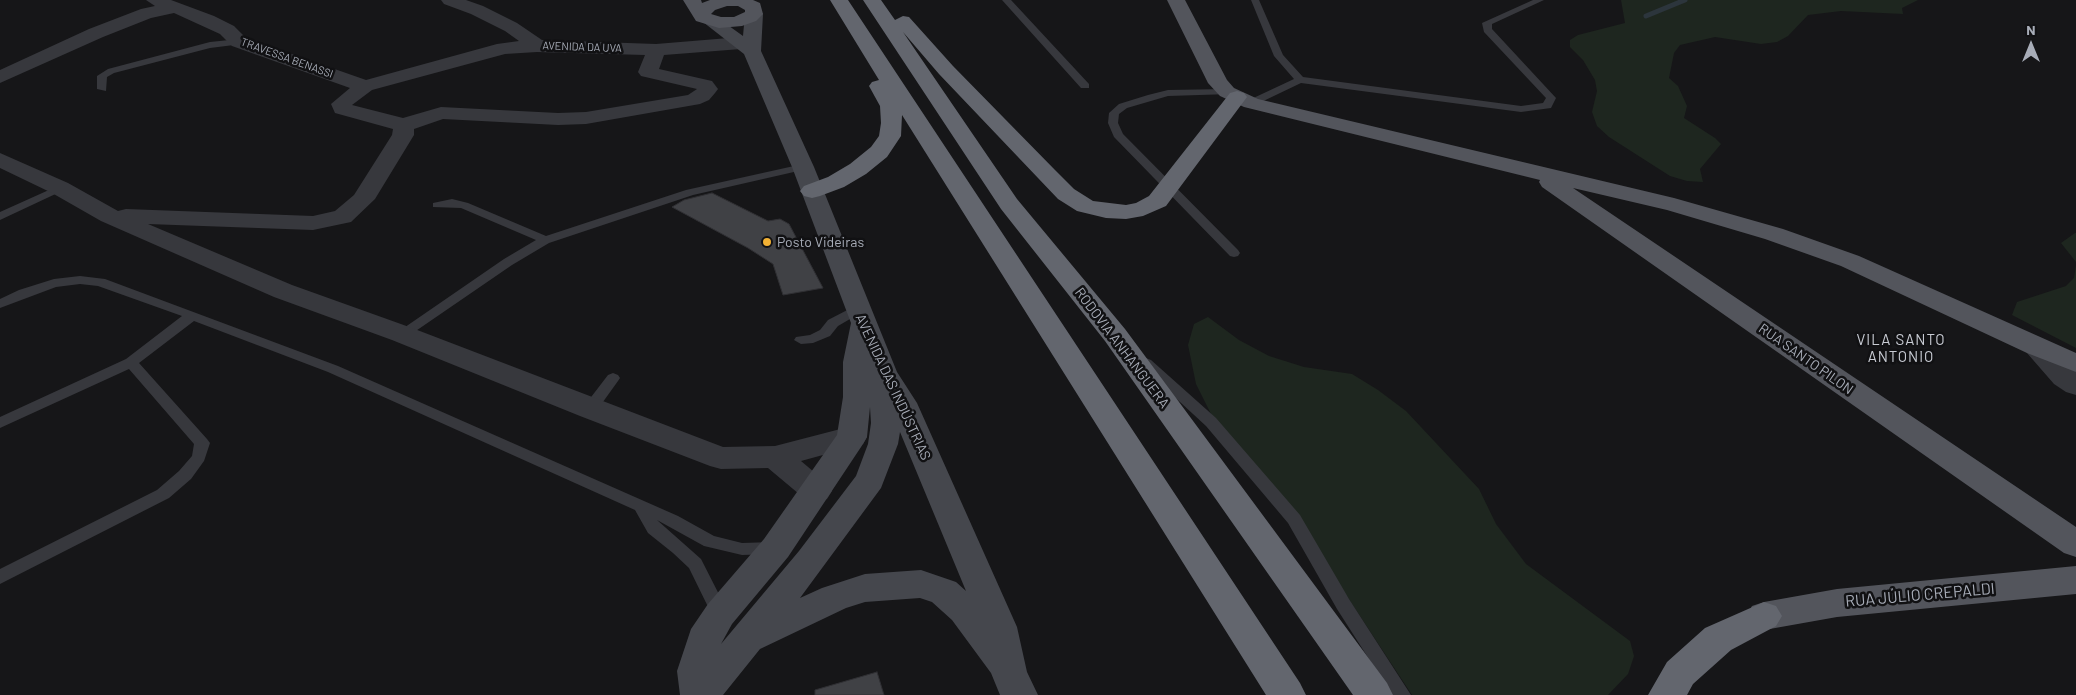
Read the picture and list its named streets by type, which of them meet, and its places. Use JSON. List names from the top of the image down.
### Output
{
  "streets": {
    "highway": ["RODOVIA ANHANGUERA"],
    "main road": ["RUA SANTO PILON", "AVENIDA DAS INDÚSTRIAS", "RUA JÚLIO CREPALDI"],
    "street": ["AVENIDA DA UVA", "TRAVESSA BENASSI"]
  },
  "crossings": [
    ["AVENIDA DA UVA", "TRAVESSA BENASSI"],
    ["AVENIDA DA UVA", "AVENIDA DAS INDÚSTRIAS"]
  ],
  "districts": ["VILA SANTO ANTONIO"],
  "places": ["Posto Videiras"],
  "north": "top"
}
